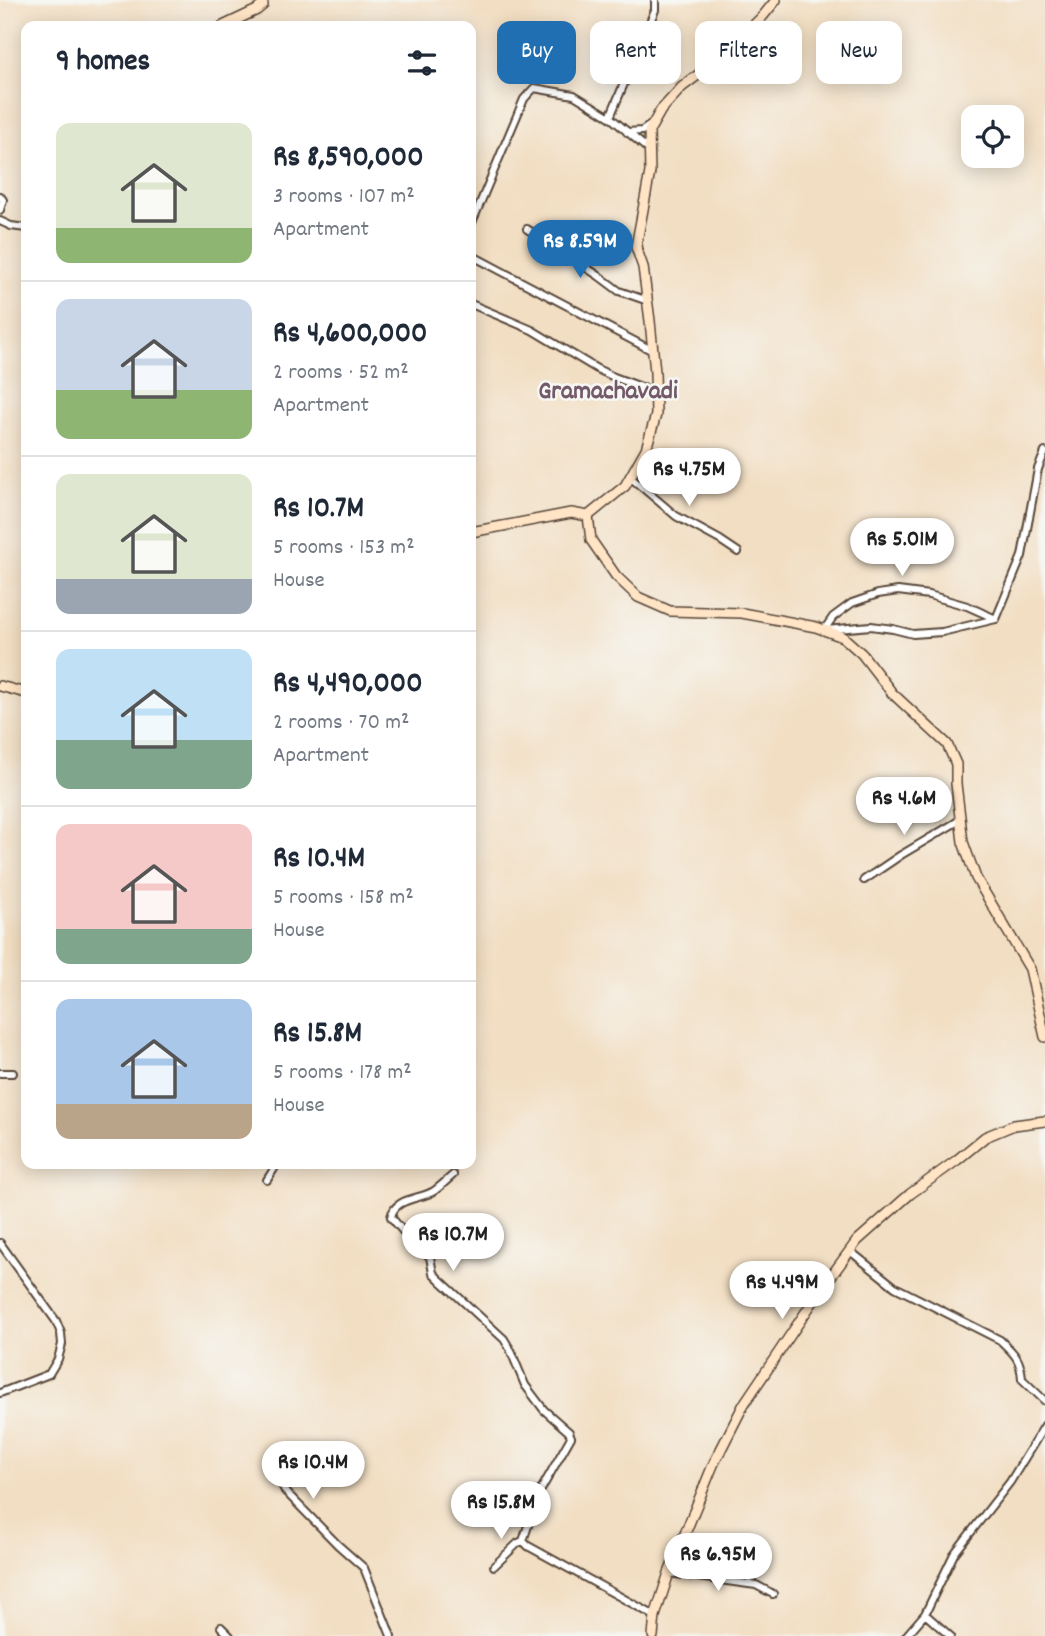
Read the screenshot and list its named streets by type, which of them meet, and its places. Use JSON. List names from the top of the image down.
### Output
{
  "districts": ["Gramachavadi"],
  "page": {
    "chip": [
      "Buy",
      "Rent",
      "Filters",
      "New"
    ],
    "heading": "9 homes",
    "list": [
      {
        "name": "Rs 8,590,000",
        "note": "3 rooms · 107 m² · Apartment"
      },
      {
        "name": "Rs 4,600,000",
        "note": "2 rooms · 52 m² · Apartment"
      },
      {
        "name": "Rs 10.7M",
        "note": "5 rooms · 153 m² · House"
      },
      {
        "name": "Rs 4,490,000",
        "note": "2 rooms · 70 m² · Apartment"
      },
      {
        "name": "Rs 10.4M",
        "note": "5 rooms · 158 m² · House"
      },
      {
        "name": "Rs 15.8M",
        "note": "5 rooms · 178 m² · House"
      }
    ],
    "price": [
      "Rs 8.59M",
      "Rs 4.75M",
      "Rs 5.01M",
      "Rs 4.6M",
      "Rs 10.7M",
      "Rs 4.49M",
      "Rs 10.4M",
      "Rs 15.8M",
      "Rs 6.95M"
    ]
  }
}
